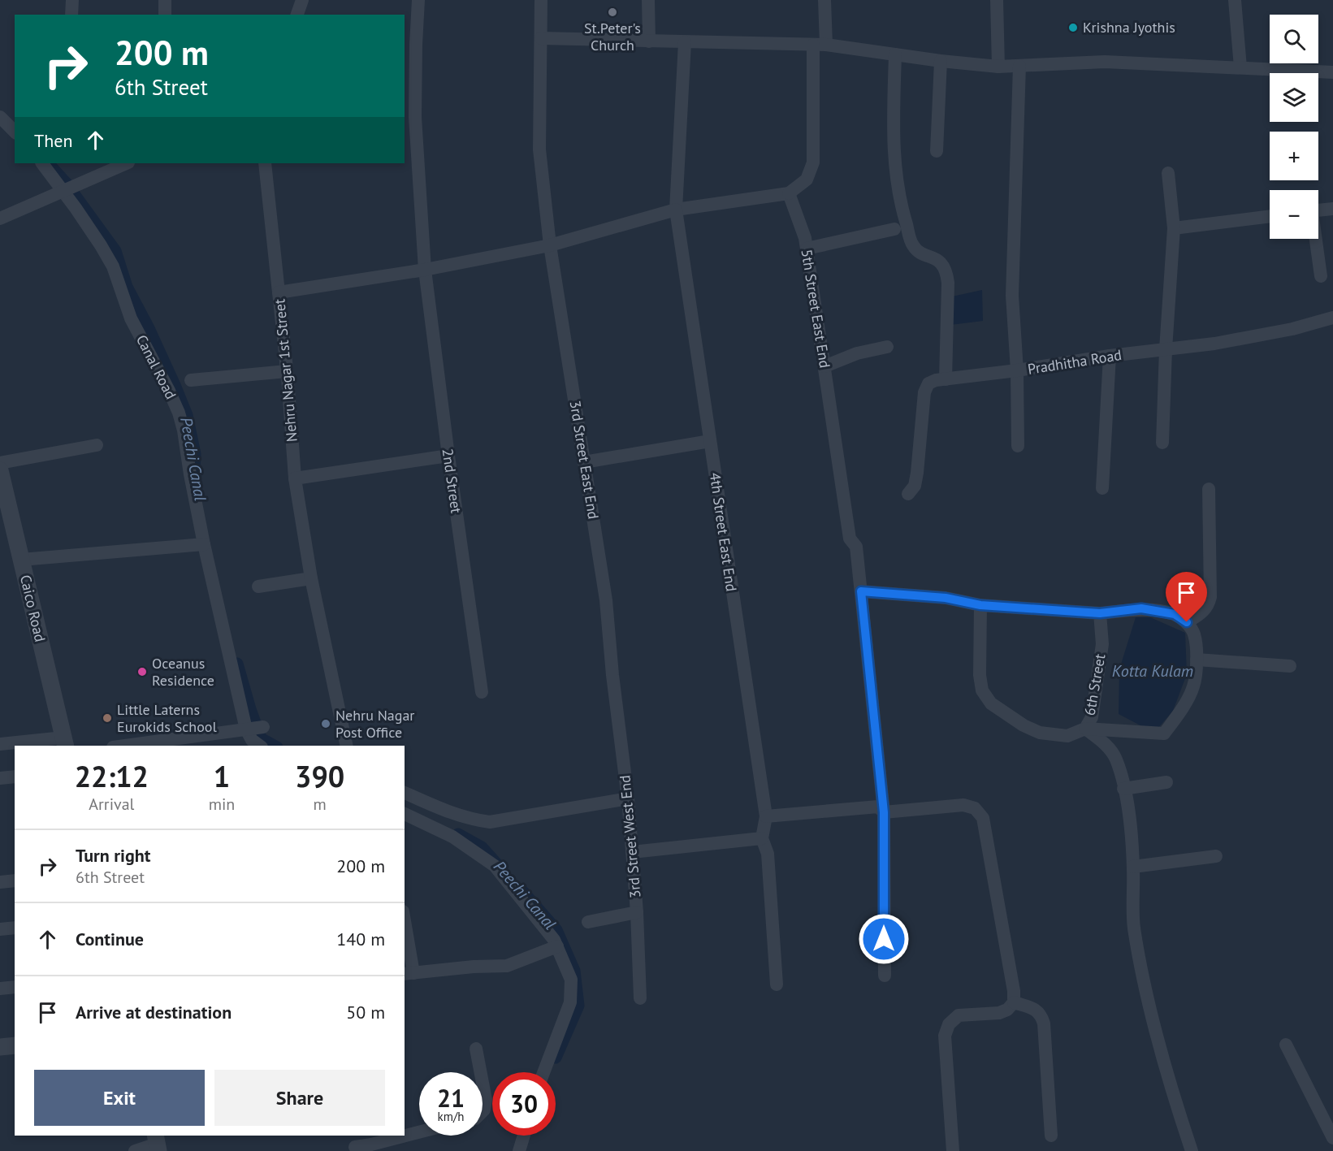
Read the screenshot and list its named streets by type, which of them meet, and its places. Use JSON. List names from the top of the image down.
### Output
{
  "streets": {
    "street": [
      "5th Street East End",
      "Pradhitha Road",
      "Canal Road",
      "Nehru Nagar 1st Street",
      "3rd Street East End",
      "2nd Street",
      "4th Street East End",
      "Caico Road",
      "6th Street",
      "3rd Street West End"
    ]
  },
  "crossings": [
    ["Nehru Nagar 1st Street", "3rd Street East End"],
    ["Nehru Nagar 1st Street", "2nd Street"],
    ["3rd Street East End", "3rd Street West End"]
  ],
  "water": ["Peechi Canal", "Kotta Kulam"],
  "places": [
    "St.Peter's Church",
    "Krishna Jyothis",
    "Oceanus Residence",
    "Little Laterns Eurokids School",
    "Nehru Nagar Post Office"
  ],
  "page": {
    "map_buttons": ["+", "−"],
    "turn": ["200 m", "6th Street"],
    "then": "Then",
    "eta": [
      "22:12",
      "Arrival",
      "1",
      "min",
      "390",
      "m"
    ],
    "list": [
      {
        "name": "Turn right",
        "note": "6th Street",
        "value": "200 m"
      },
      {
        "name": "Continue",
        "value": "140 m"
      },
      {
        "name": "Arrive at destination",
        "value": "50 m"
      }
    ],
    "buttons": ["Exit", "Share"],
    "speed": "21 km/h",
    "limit": "30"
  }
}
